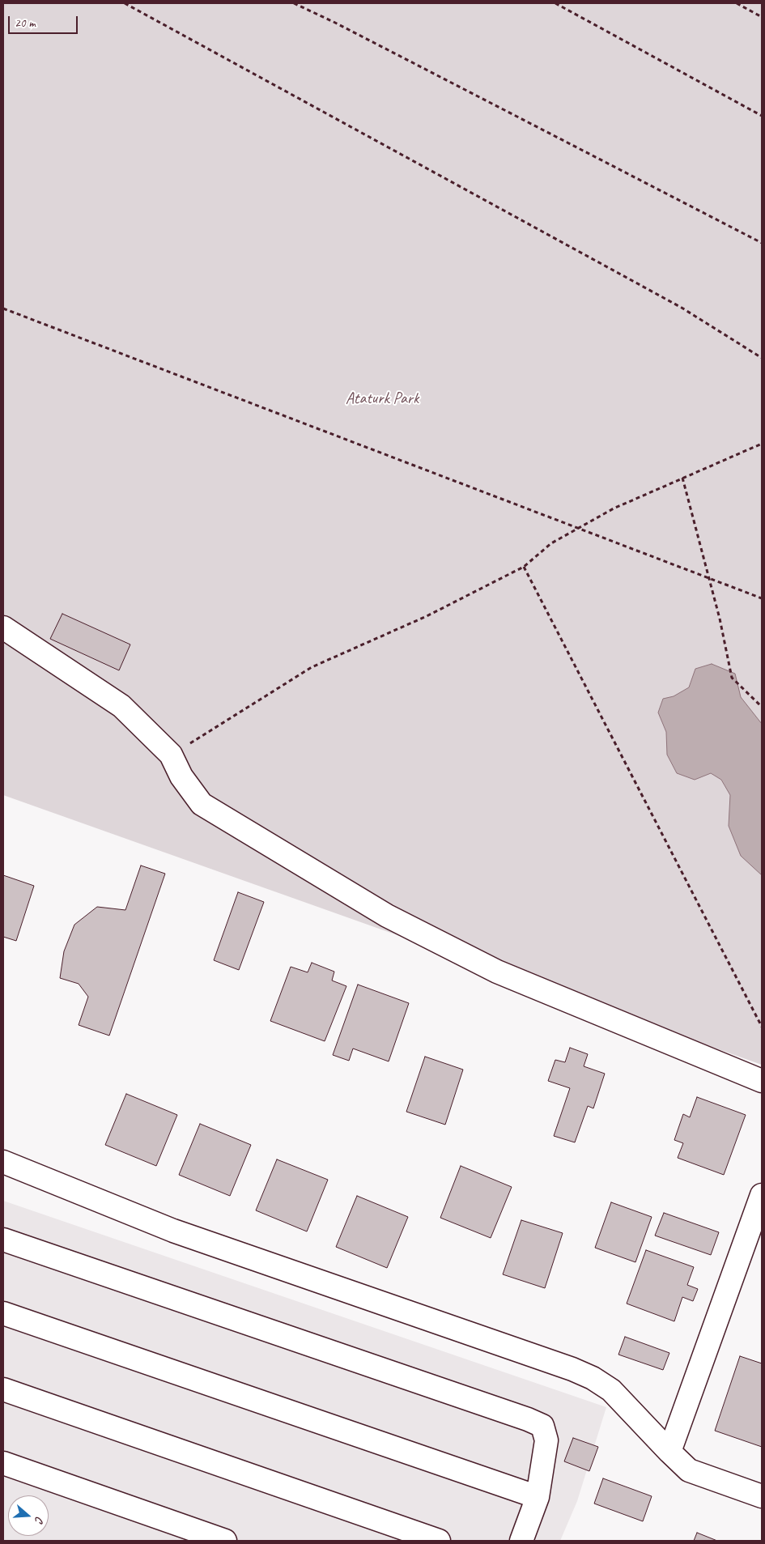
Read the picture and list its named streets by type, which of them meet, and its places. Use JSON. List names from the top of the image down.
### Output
{
  "parks": ["Ataturk Park"],
  "scale_bar": "20 m",
  "north": "right"
}
